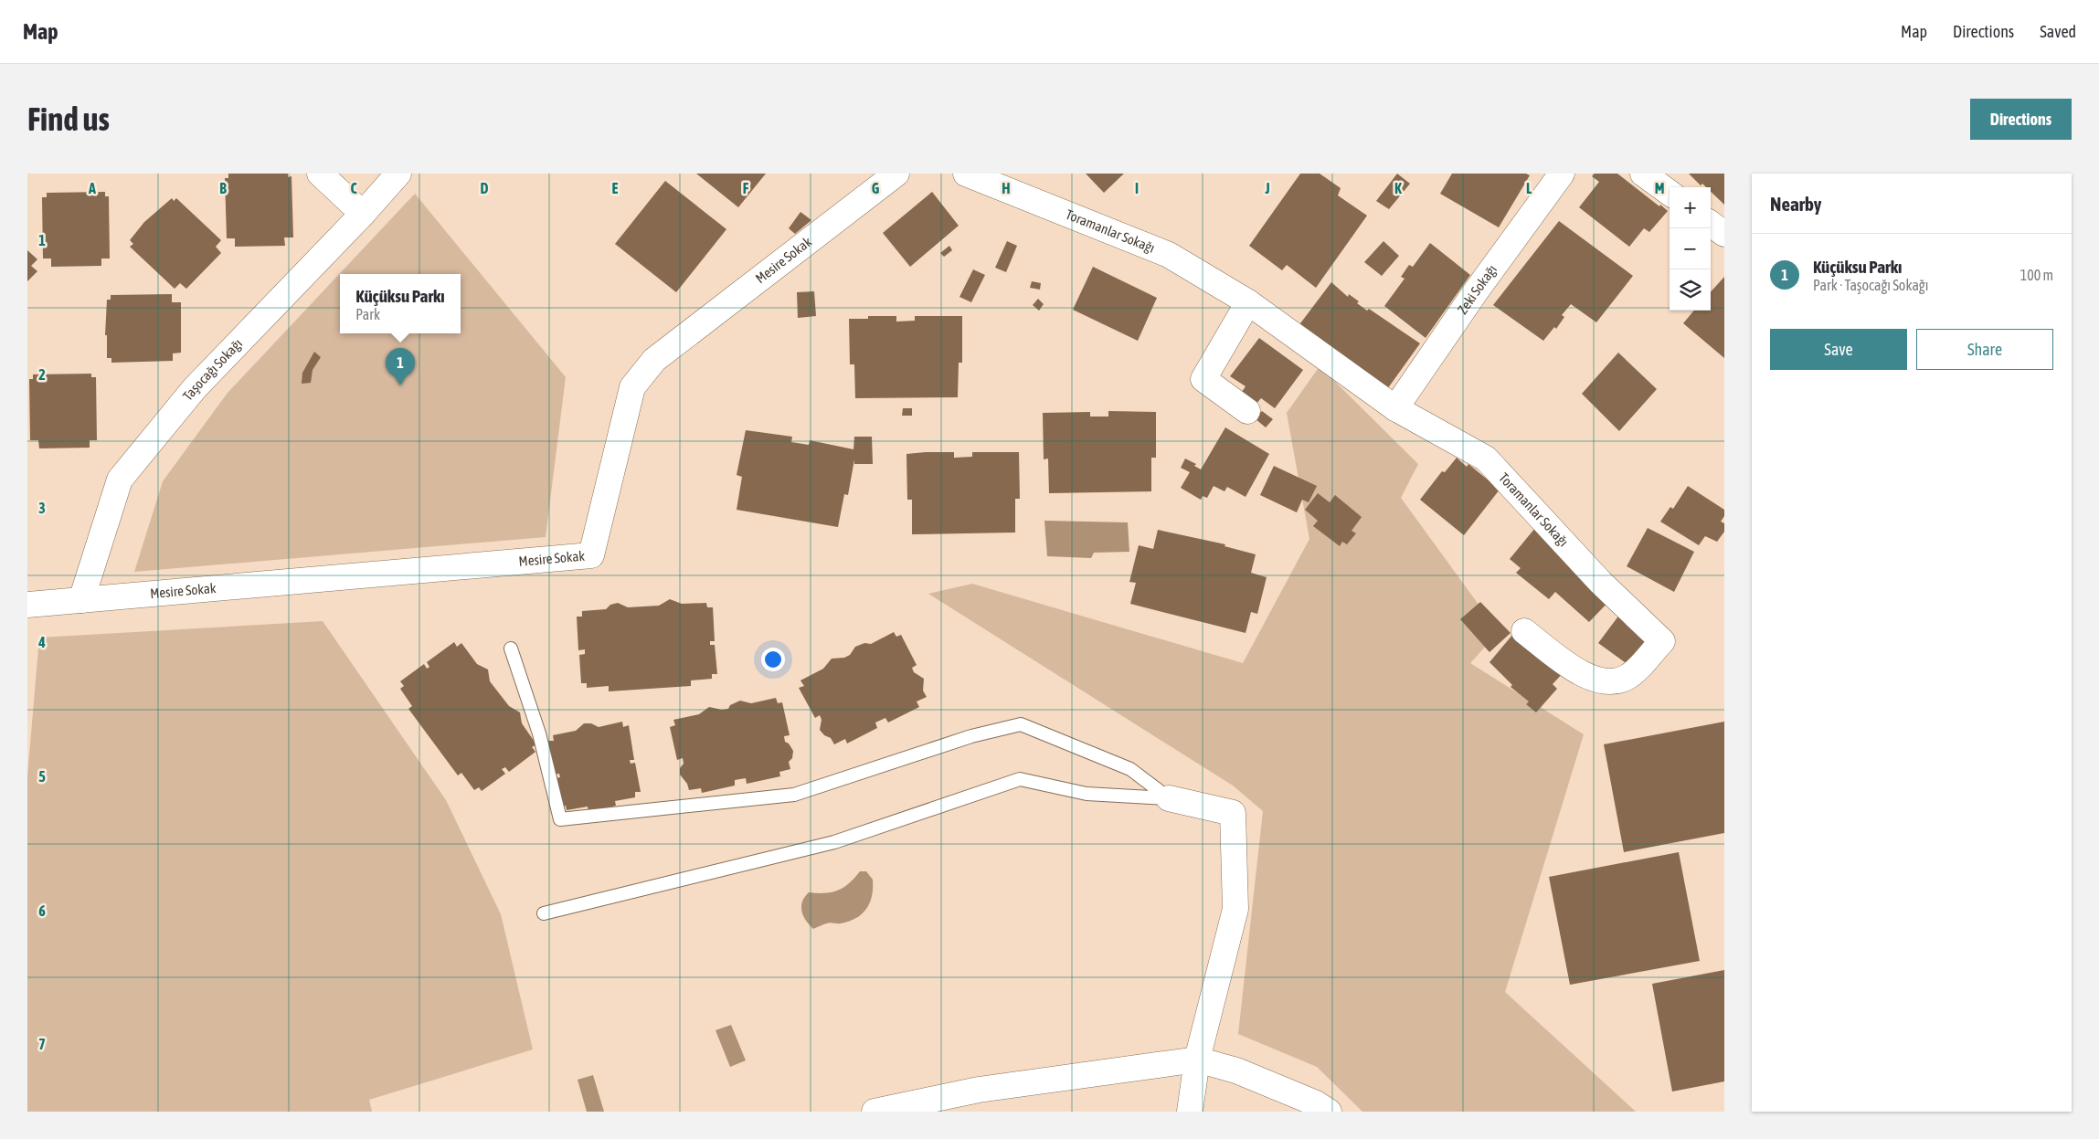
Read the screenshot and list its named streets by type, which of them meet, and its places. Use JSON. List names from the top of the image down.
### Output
{
  "streets": {
    "street": [
      "Toramanlar Sokağı",
      "Mesire Sokak",
      "Zeki Sokağı",
      "Taşocağı Sokağı"
    ]
  },
  "crossings": [
    ["Toramanlar Sokağı", "Zeki Sokağı"],
    ["Mesire Sokak", "Taşocağı Sokağı"]
  ],
  "page": {
    "header": "Map",
    "nav": ["Map", "Directions", "Saved"],
    "buttons": [
      "Directions",
      ["Save", "Share"]
    ],
    "title": "Find us",
    "heading": "Nearby",
    "map_buttons": ["+", "−"],
    "list": [
      {
        "mark": "1",
        "name": "Küçüksu Parkı",
        "note": "Park · Taşocağı Sokağı",
        "value": "100 m"
      }
    ],
    "popup": ["Küçüksu Parkı", "Park"],
    "pins": "1"
  },
  "grid": {
    "columns": [
      "A",
      "B",
      "C",
      "D",
      "E",
      "F",
      "G",
      "H",
      "I",
      "J",
      "K",
      "L",
      "M"
    ],
    "rows": [
      "1",
      "2",
      "3",
      "4",
      "5",
      "6",
      "7"
    ]
  }
}
